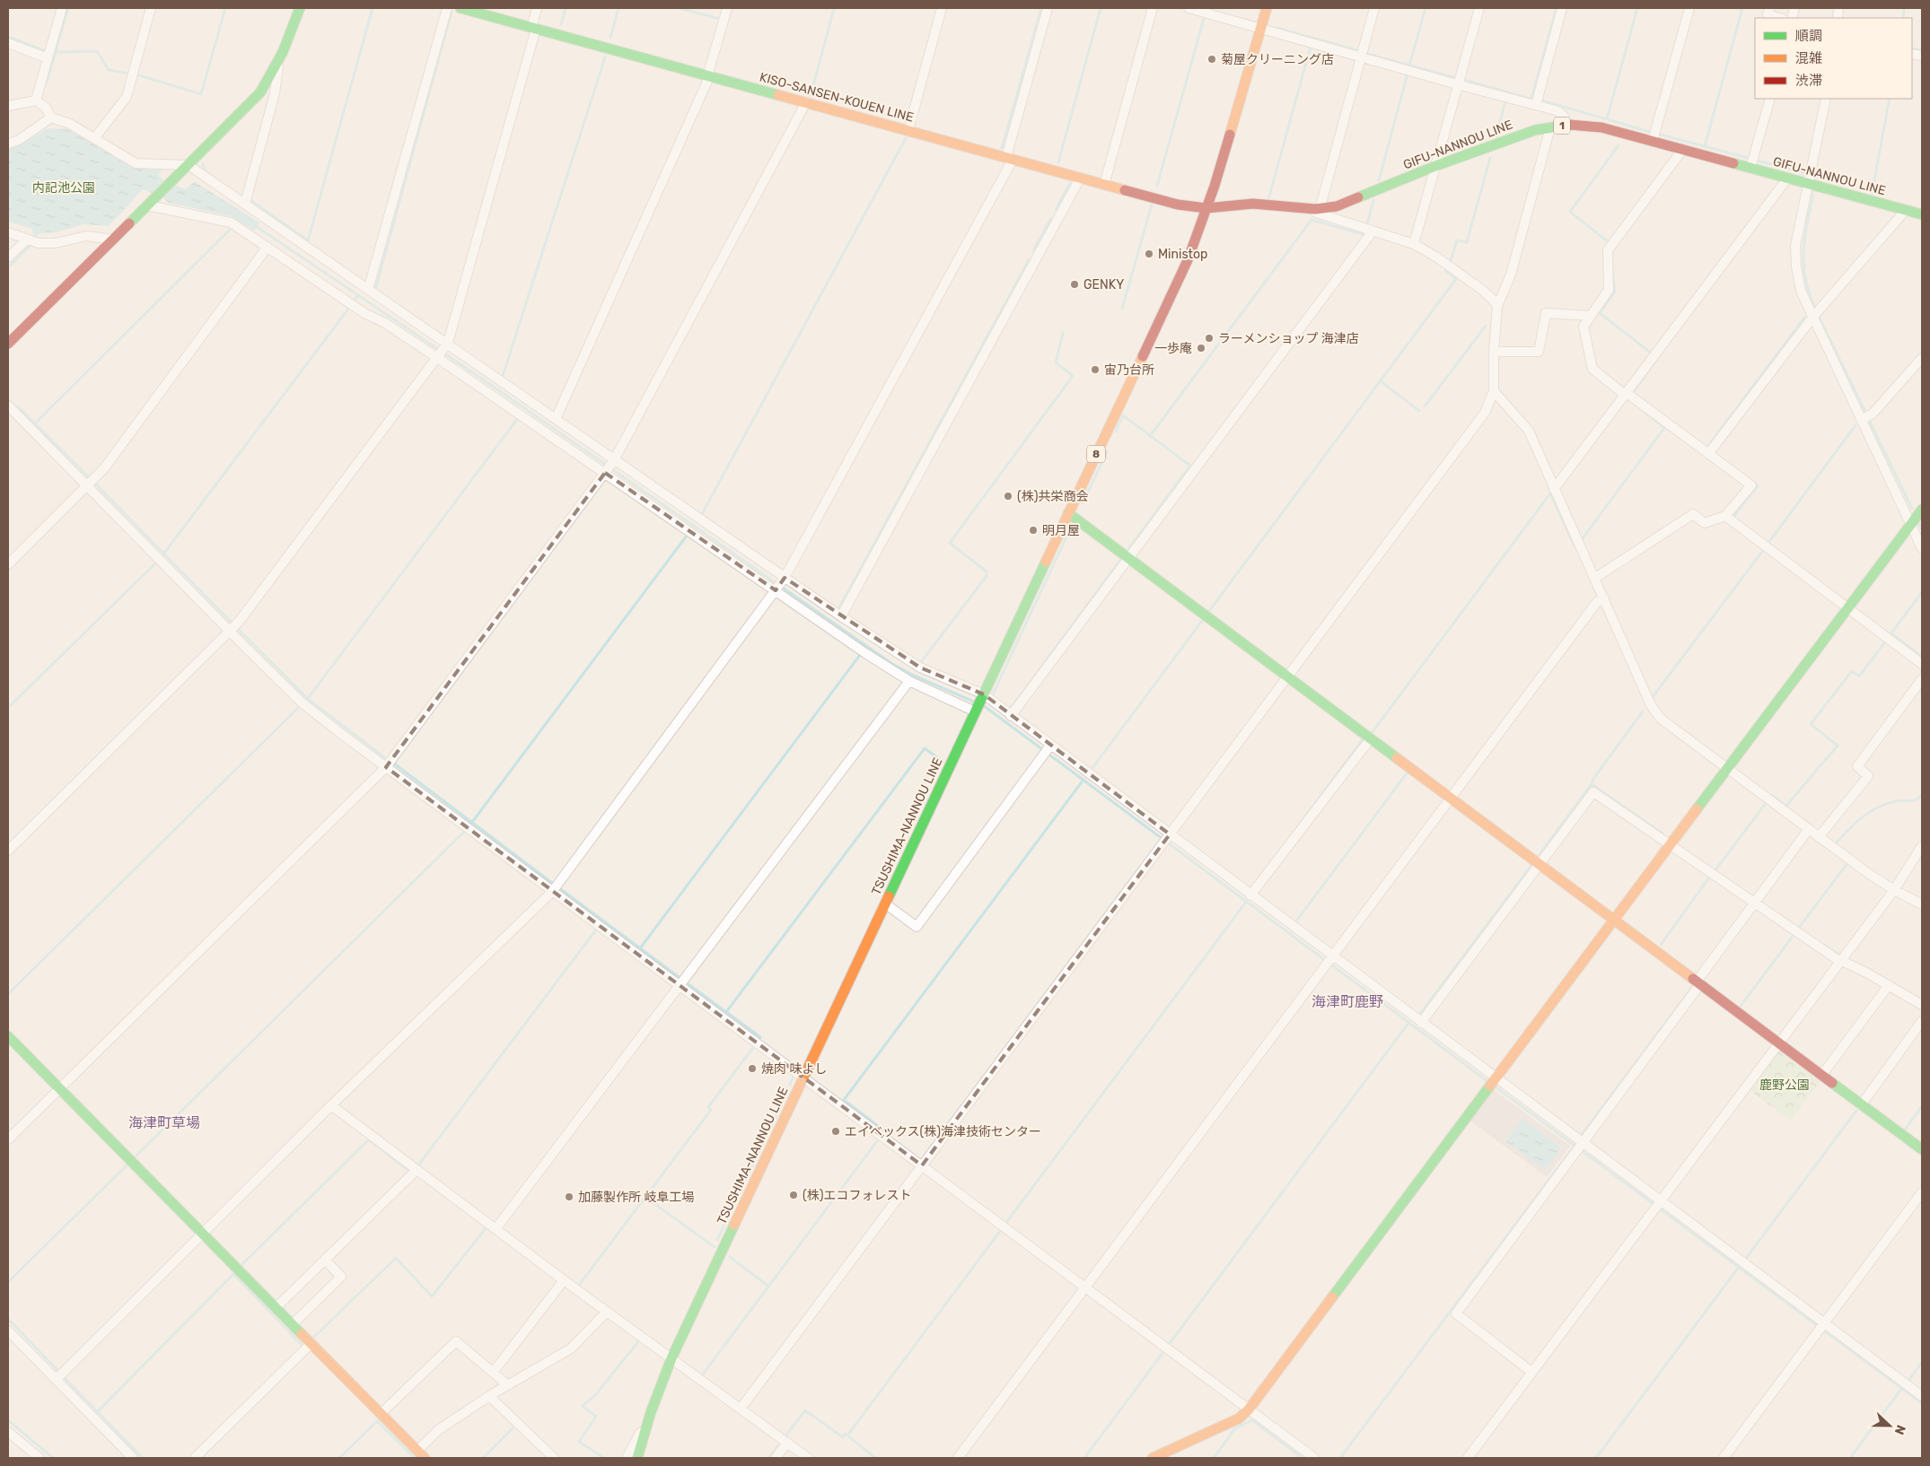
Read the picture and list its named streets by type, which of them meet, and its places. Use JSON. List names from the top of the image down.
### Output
{
  "streets": {
    "street": [
      "KISO-SANSEN-KOUEN LINE",
      "1",
      "GIFU-NANNOU LINE",
      "8",
      "TSUSHIMA-NANNOU LINE"
    ]
  },
  "crossings": [
    ["KISO-SANSEN-KOUEN LINE", "GIFU-NANNOU LINE"],
    ["KISO-SANSEN-KOUEN LINE", "TSUSHIMA-NANNOU LINE"],
    ["GIFU-NANNOU LINE", "TSUSHIMA-NANNOU LINE"]
  ],
  "districts": ["海津町鹿野", "海津町草場"],
  "parks": ["内記池公園", "鹿野公園"],
  "places": [
    "菊屋クリーニング店",
    "Ministop",
    "GENKY",
    "ラーメンショップ 海津店",
    "一歩庵",
    "宙乃台所",
    "(株)共栄商会",
    "明月屋",
    "焼肉 味よし",
    "エイベックス(株)海津技術センター",
    "(株)エコフォレスト",
    "加藤製作所 岐阜工場"
  ],
  "legend": ["順調", "混雑", "渋滞"],
  "north": "right"
}
